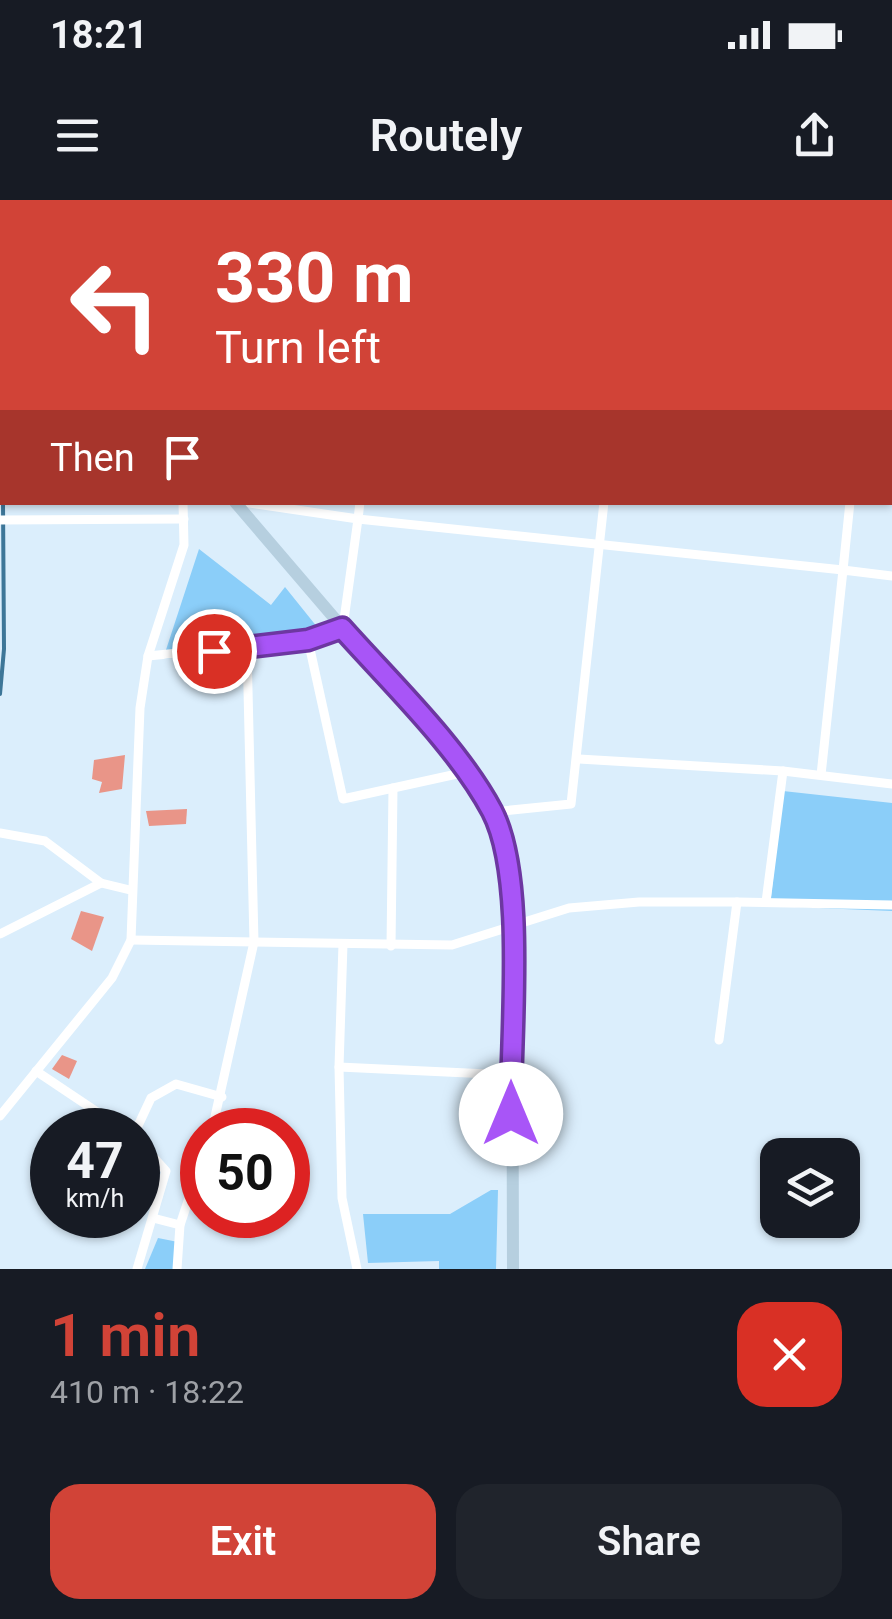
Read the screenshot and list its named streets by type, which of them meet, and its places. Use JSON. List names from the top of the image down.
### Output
{
  "page": {
    "status": "18:21",
    "header": "Routely",
    "turn": ["330 m", "Turn left"],
    "then": "Then",
    "speed": "47 km/h",
    "limit": "50",
    "heading": ["1 min", "410 m · 18:22"],
    "buttons": ["Exit", "Share"]
  }
}
